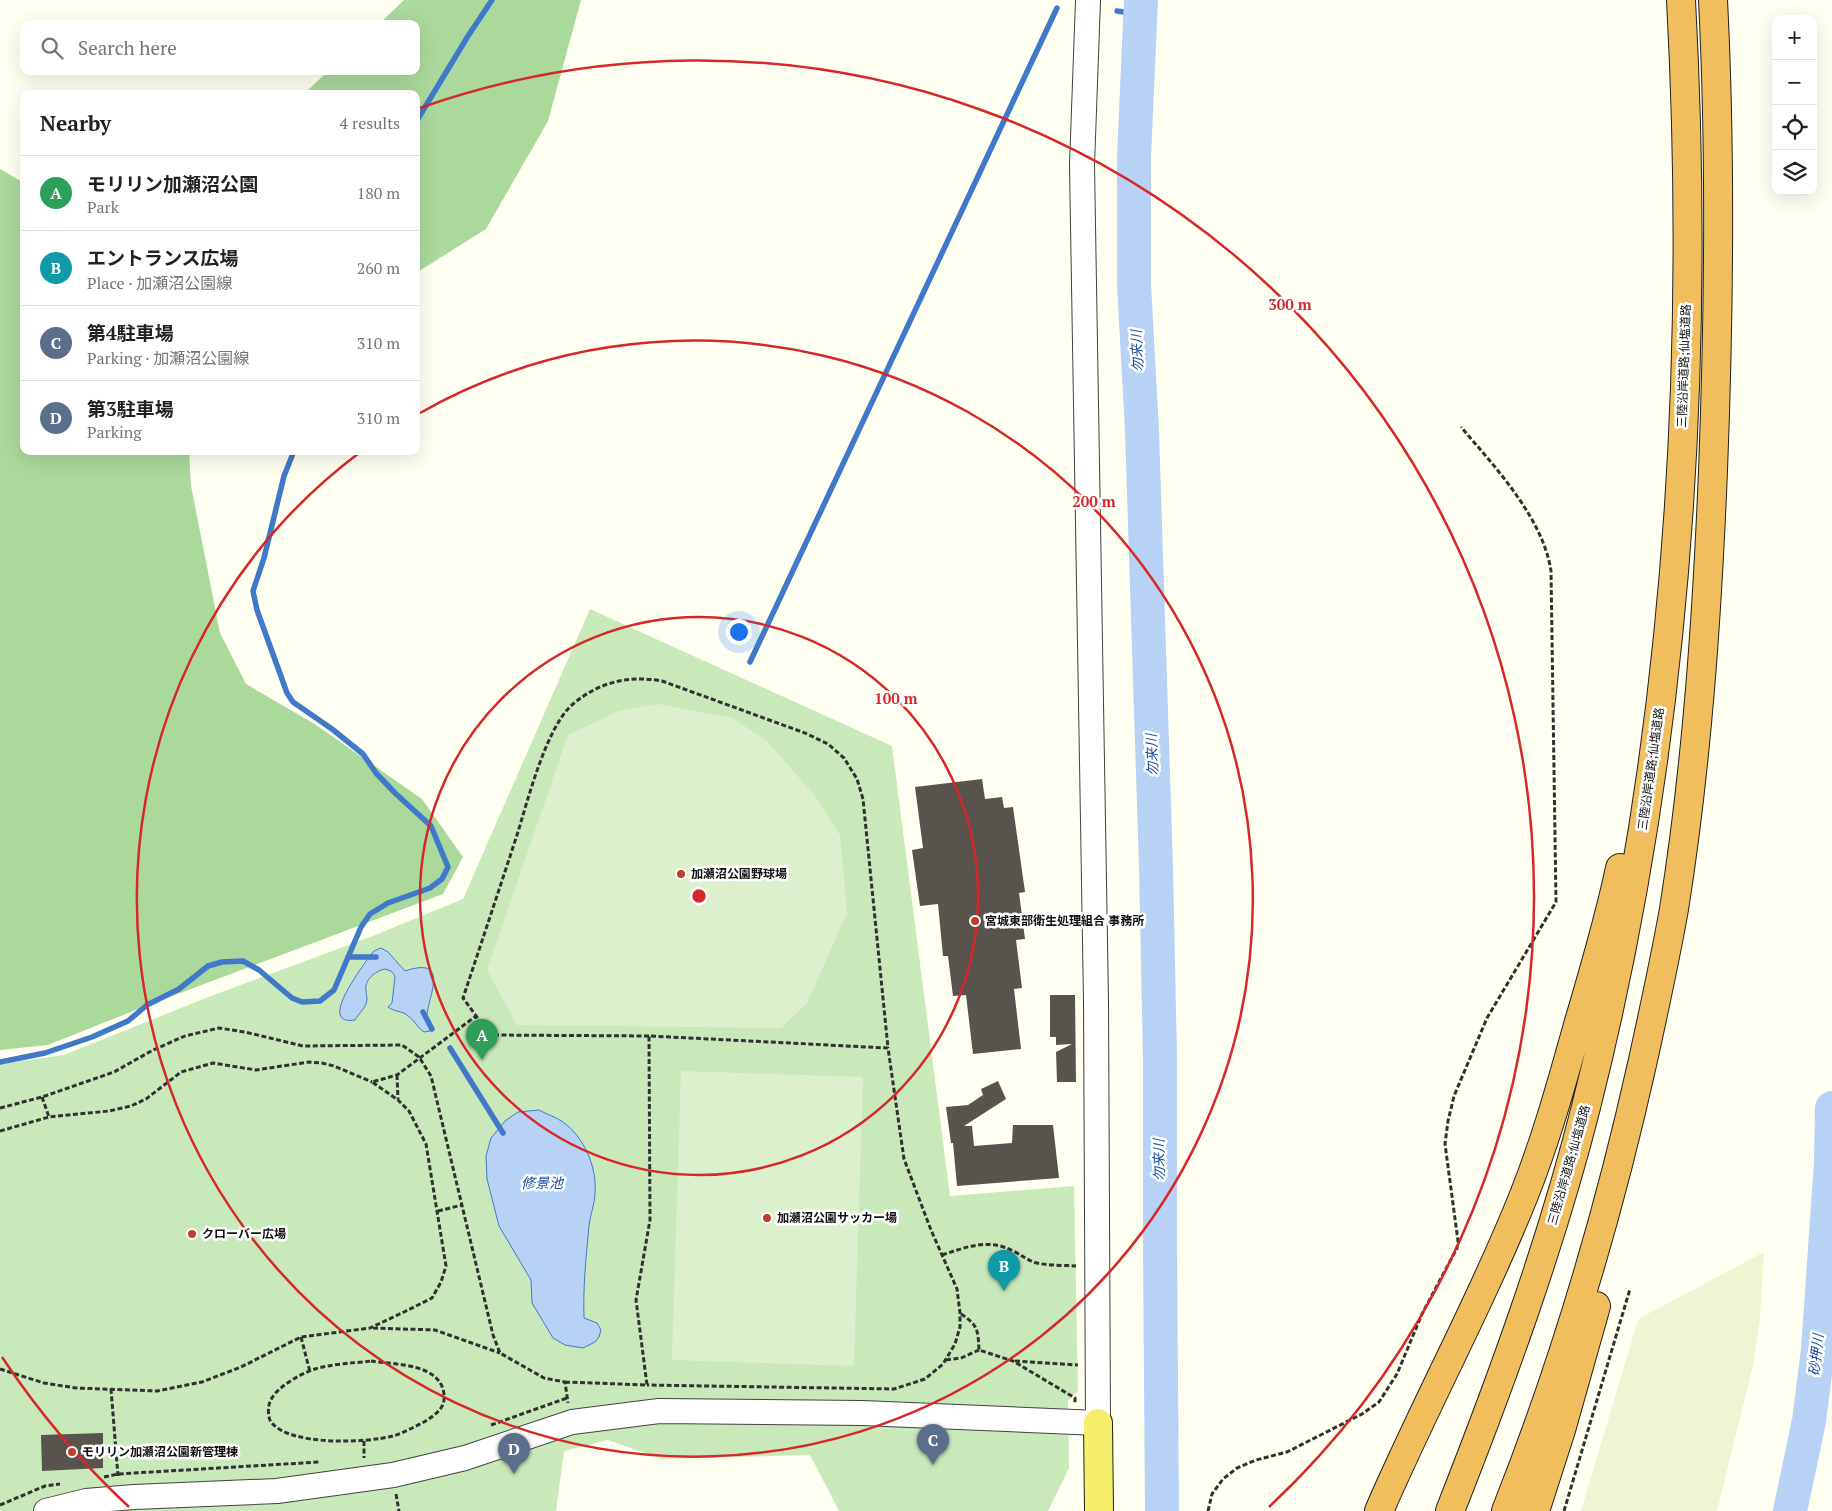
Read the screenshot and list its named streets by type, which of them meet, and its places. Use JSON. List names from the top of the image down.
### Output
{
  "streets": {
    "highway": ["三陸沿岸道路;仙塩道路"]
  },
  "water": ["勿来川", "修景池", "砂押川"],
  "places": [
    "加瀬沼公園野球場",
    "宮城東部衛生処理組合 事務所",
    "加瀬沼公園サッカー場",
    "クローバー広場",
    "モリリン加瀬沼公園新管理棟"
  ],
  "page": {
    "map_buttons": ["+", "−"],
    "search": "Search here",
    "heading": ["Nearby", "4 results"],
    "list": [
      {
        "mark": "A",
        "name": "モリリン加瀬沼公園",
        "note": "Park",
        "value": "180 m"
      },
      {
        "mark": "B",
        "name": "エントランス広場",
        "note": "Place · 加瀬沼公園線",
        "value": "260 m"
      },
      {
        "mark": "C",
        "name": "第4駐車場",
        "note": "Parking · 加瀬沼公園線",
        "value": "310 m"
      },
      {
        "mark": "D",
        "name": "第3駐車場",
        "note": "Parking",
        "value": "310 m"
      }
    ],
    "pins": [
      "A",
      "B",
      "C",
      "D"
    ]
  },
  "rings": ["300 m", "200 m", "100 m"]
}
